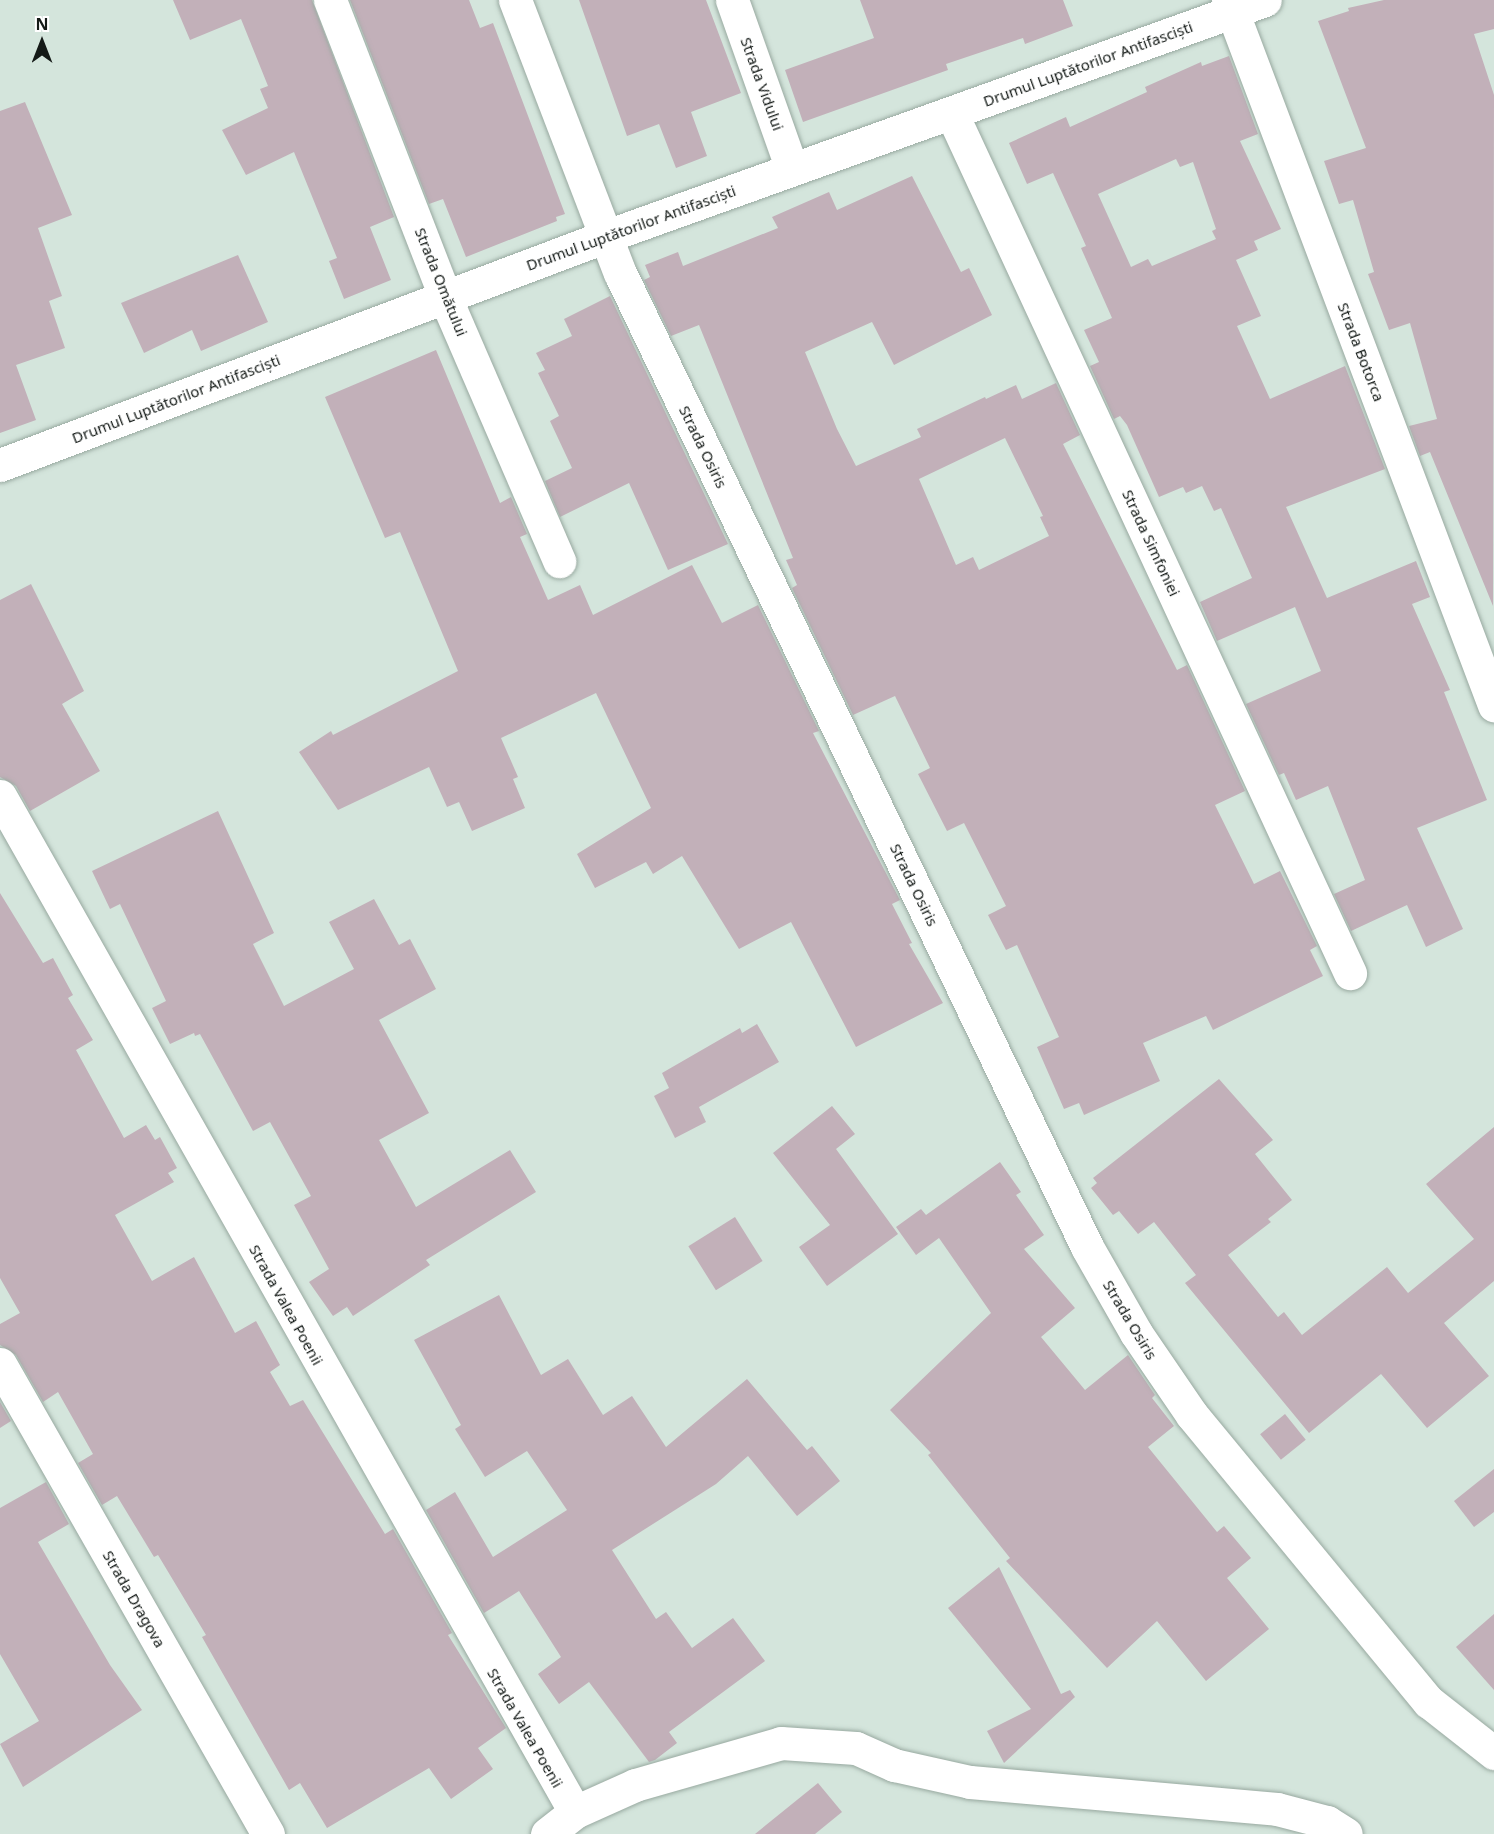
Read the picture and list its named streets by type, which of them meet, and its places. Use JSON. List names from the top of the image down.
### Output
{
  "streets": {
    "street": [
      "Drumul Luptătorilor Antifasciști",
      "Strada Vidului",
      "Strada Omătului",
      "Strada Botorca",
      "Strada Osiris",
      "Strada Simfoniei",
      "Strada Valea Poenii",
      "Strada Dragova"
    ]
  },
  "crossings": [
    ["Drumul Luptătorilor Antifasciști", "Strada Vidului"],
    ["Drumul Luptătorilor Antifasciști", "Strada Omătului"],
    ["Drumul Luptătorilor Antifasciști", "Strada Botorca"],
    ["Drumul Luptătorilor Antifasciști", "Strada Osiris"],
    ["Drumul Luptătorilor Antifasciști", "Strada Simfoniei"]
  ],
  "north": "top"
}
